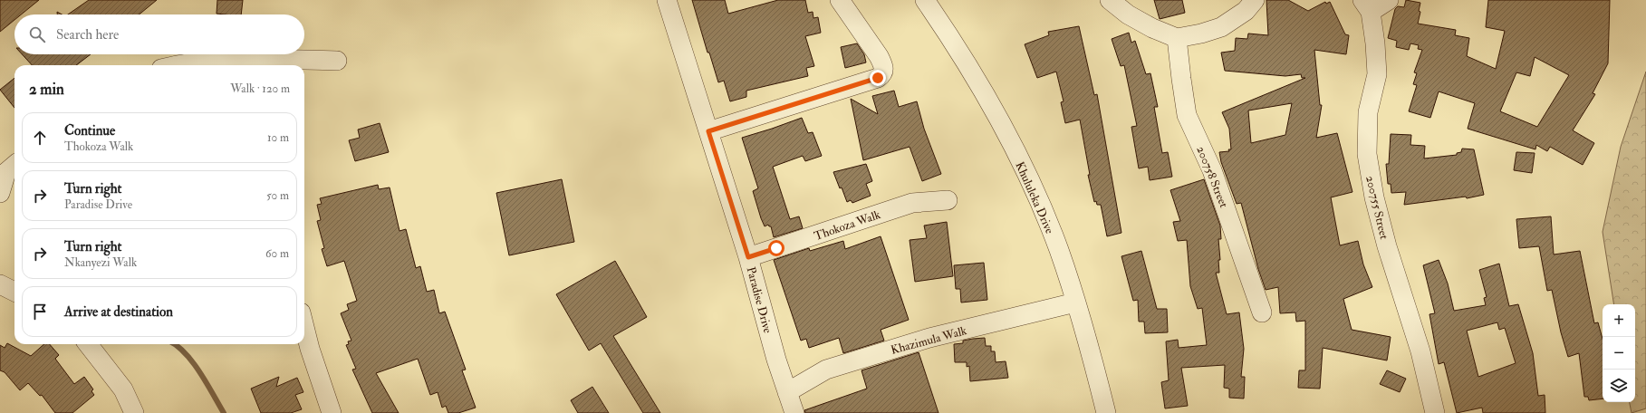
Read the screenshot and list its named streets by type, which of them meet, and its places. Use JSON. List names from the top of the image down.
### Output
{
  "streets": {
    "street": [
      "200758 Street",
      "Khululeka Drive",
      "200755 Street",
      "Thokoza Walk",
      "Paradise Drive",
      "Khazimula Walk"
    ]
  },
  "crossings": [
    ["Khululeka Drive", "Khazimula Walk"],
    ["Thokoza Walk", "Paradise Drive"],
    ["Paradise Drive", "Khazimula Walk"]
  ],
  "page": {
    "search": "Search here",
    "heading": ["2 min", "Walk · 120 m"],
    "list": [
      ["Continue", "Thokoza Walk", "10 m"],
      ["Turn right", "Paradise Drive", "50 m"],
      ["Turn right", "Nkanyezi Walk", "60 m"],
      "Arrive at destination"
    ],
    "map_buttons": ["+", "−"]
  }
}
